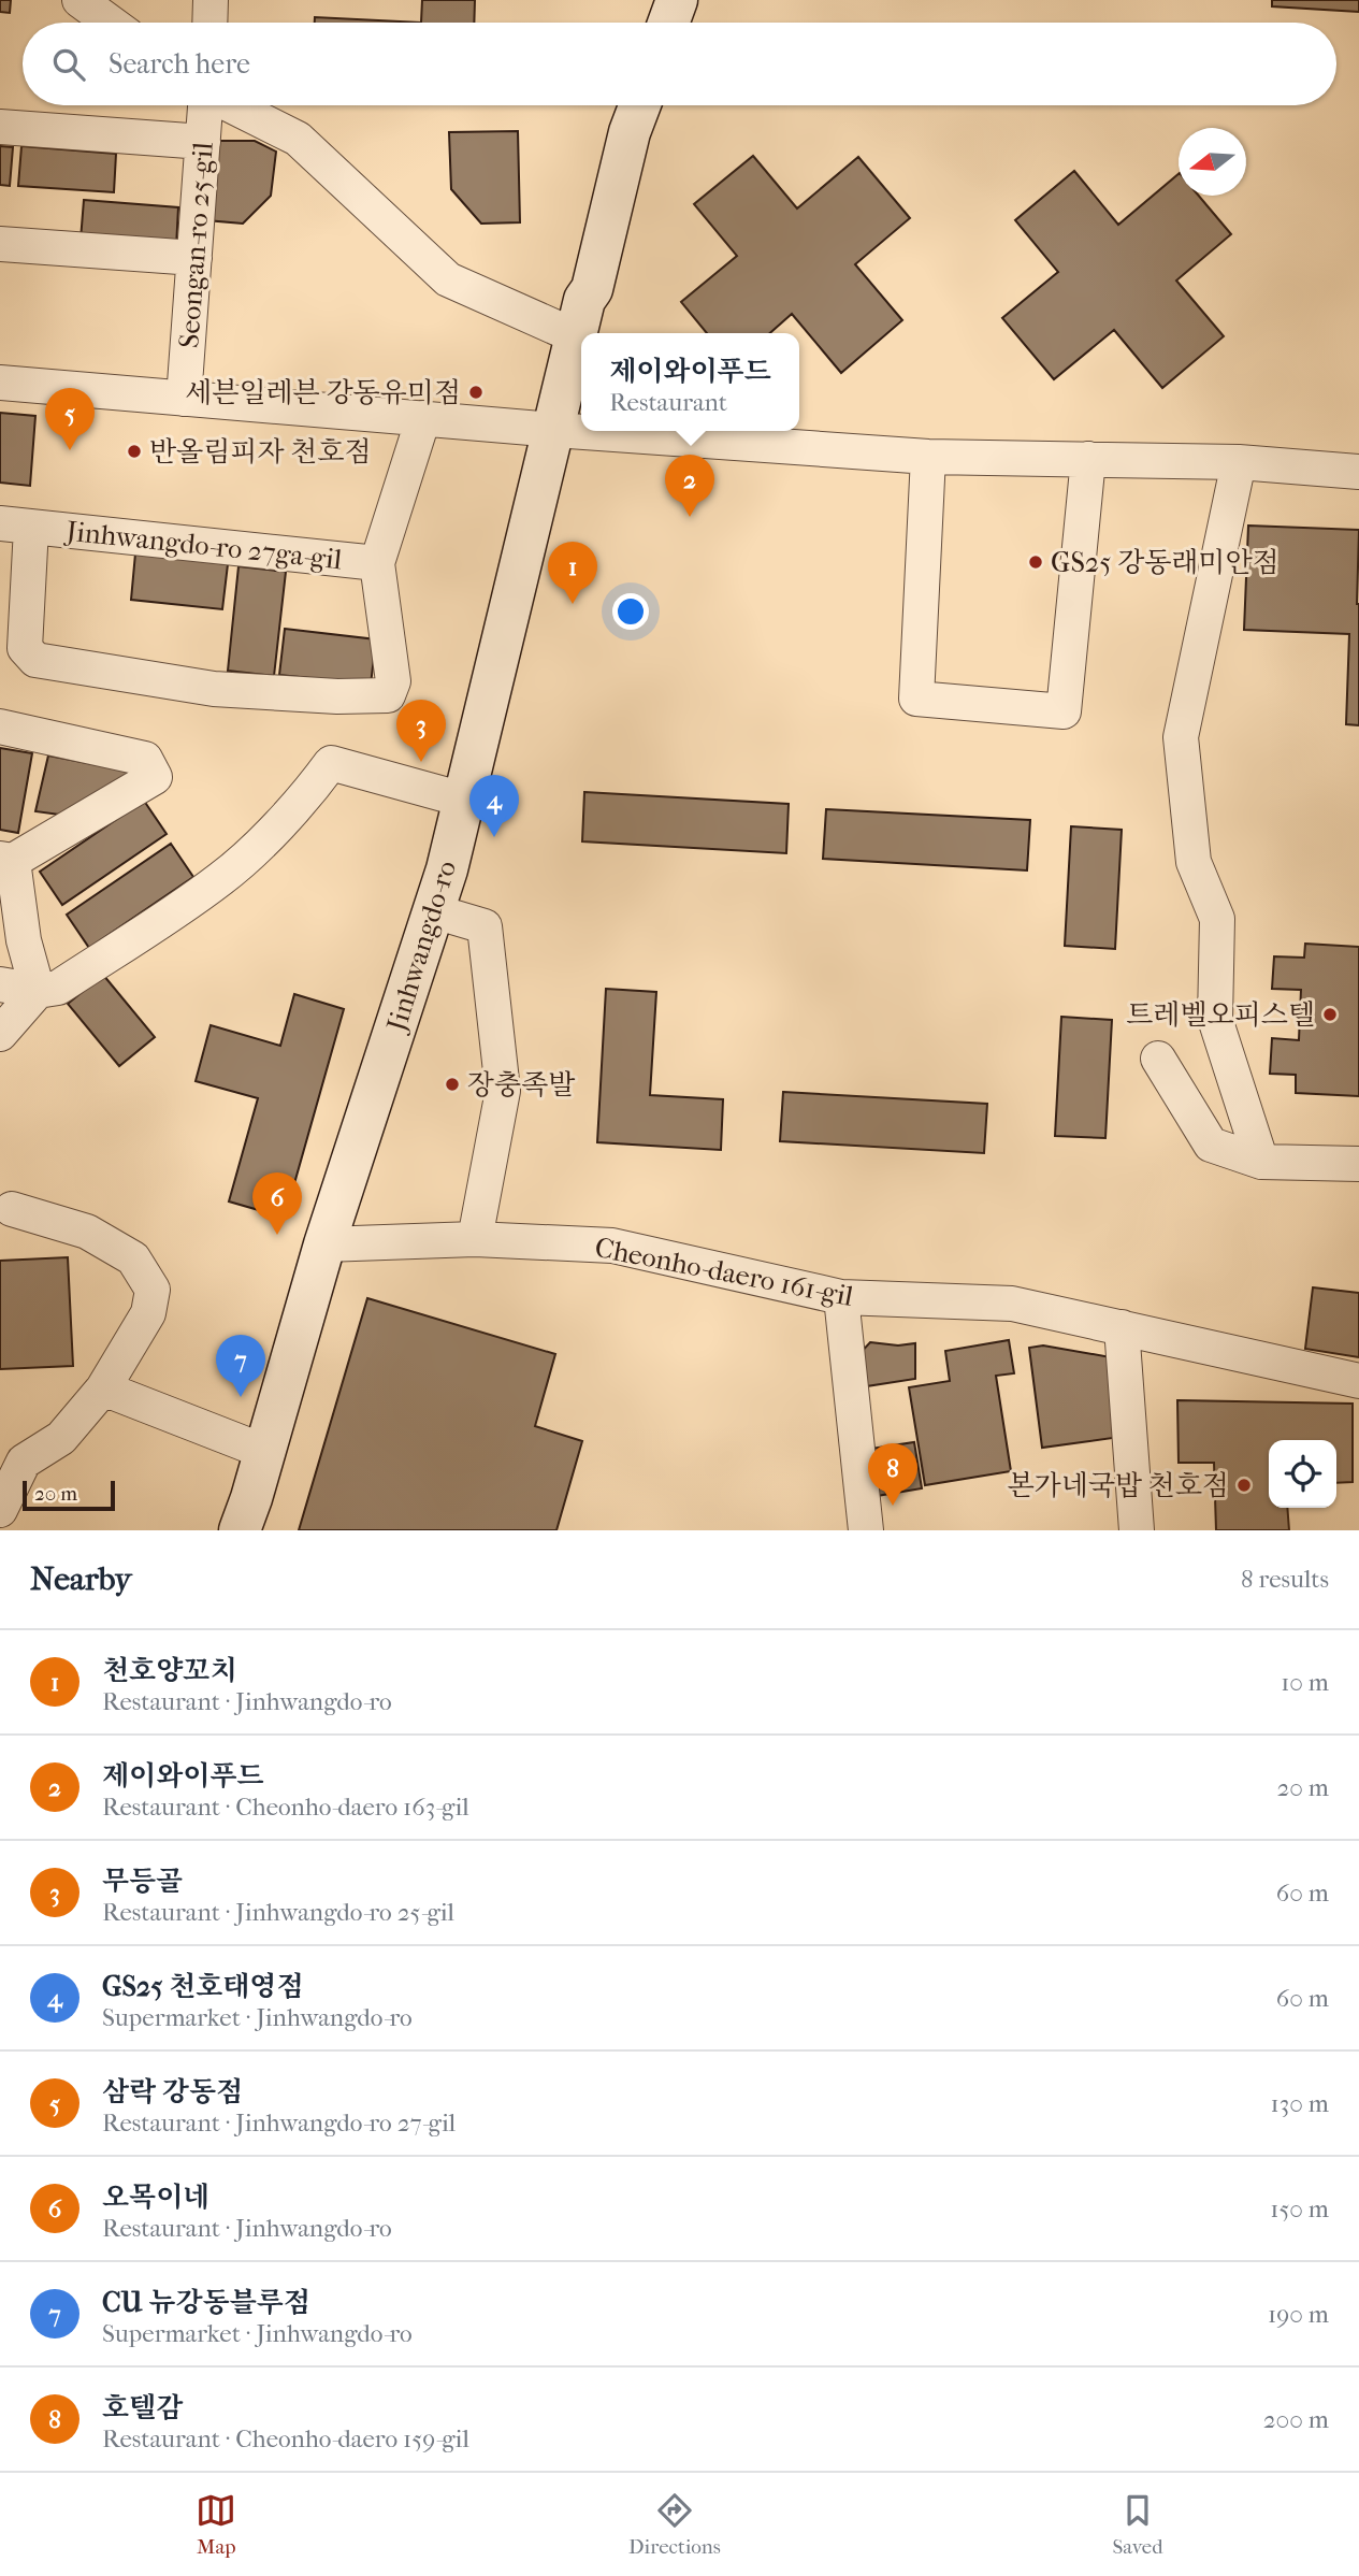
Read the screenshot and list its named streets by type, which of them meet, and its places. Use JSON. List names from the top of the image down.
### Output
{
  "streets": {
    "street": [
      "Seongan-ro 25-gil",
      "Jinhwangdo-ro 27ga-gil",
      "Jinhwangdo-ro",
      "Cheonho-daero 161-gil"
    ]
  },
  "crossings": [
    ["Jinhwangdo-ro", "Cheonho-daero 161-gil"]
  ],
  "places": [
    "세븐일레븐 강동유미점",
    "반올림피자 천호점",
    "GS25 강동래미안점",
    "트레벨오피스텔",
    "장충족발",
    "본가네국밥 천호점"
  ],
  "scale_bar": "20 m",
  "north": "left",
  "page": {
    "search": "Search here",
    "popup": ["제이와이푸드", "Restaurant"],
    "pins": [
      "5",
      "2",
      "1",
      "3",
      "4",
      "6",
      "7",
      "8"
    ],
    "scale": "20 m",
    "heading": ["Nearby", "8 results"],
    "list": [
      {
        "mark": "1",
        "name": "천호양꼬치",
        "note": "Restaurant · Jinhwangdo-ro",
        "value": "10 m"
      },
      {
        "mark": "2",
        "name": "제이와이푸드",
        "note": "Restaurant · Cheonho-daero 163-gil",
        "value": "20 m"
      },
      {
        "mark": "3",
        "name": "무등골",
        "note": "Restaurant · Jinhwangdo-ro 25-gil",
        "value": "60 m"
      },
      {
        "mark": "4",
        "name": "GS25 천호태영점",
        "note": "Supermarket · Jinhwangdo-ro",
        "value": "60 m"
      },
      {
        "mark": "5",
        "name": "삼락 강동점",
        "note": "Restaurant · Jinhwangdo-ro 27-gil",
        "value": "130 m"
      },
      {
        "mark": "6",
        "name": "오목이네",
        "note": "Restaurant · Jinhwangdo-ro",
        "value": "150 m"
      },
      {
        "mark": "7",
        "name": "CU 뉴강동블루점",
        "note": "Supermarket · Jinhwangdo-ro",
        "value": "190 m"
      },
      {
        "mark": "8",
        "name": "호텔감",
        "note": "Restaurant · Cheonho-daero 159-gil",
        "value": "200 m"
      }
    ],
    "nav": ["Map", "Directions", "Saved"]
  }
}
